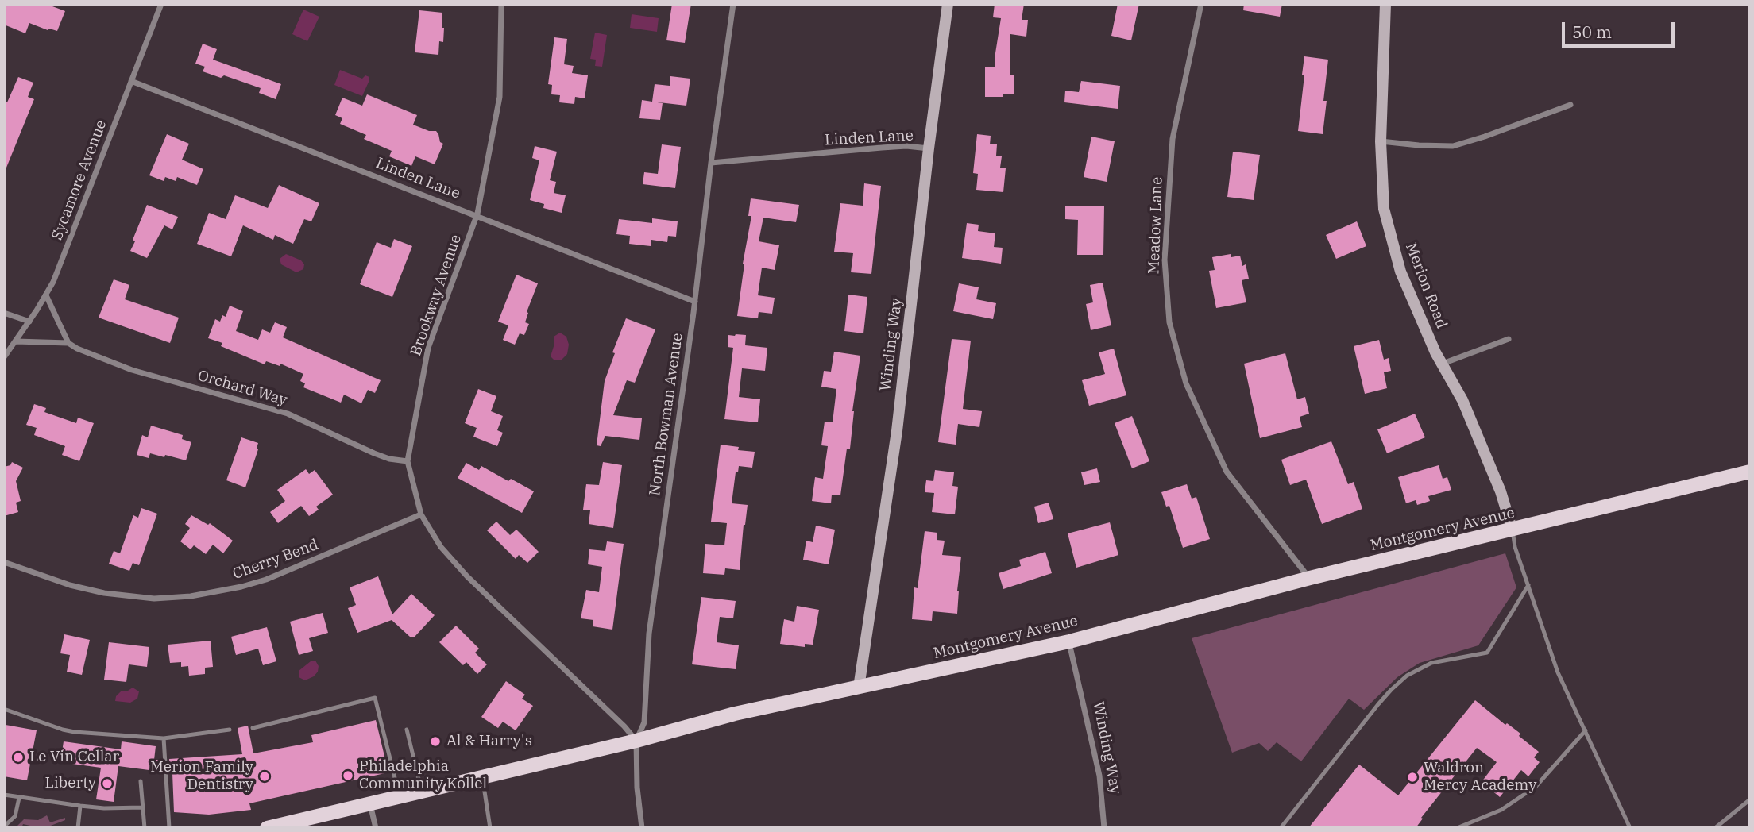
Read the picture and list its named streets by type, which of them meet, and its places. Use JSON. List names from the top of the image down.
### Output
{
  "streets": {
    "main road": ["Montgomery Avenue"],
    "street": [
      "Linden Lane",
      "Sycamore Avenue",
      "Meadow Lane",
      "Merion Road",
      "Brookway Avenue",
      "Winding Way",
      "Orchard Way",
      "North Bowman Avenue",
      "Cherry Bend"
    ]
  },
  "crossings": [
    ["Linden Lane", "Sycamore Avenue"],
    ["Linden Lane", "Brookway Avenue"],
    ["Linden Lane", "Winding Way"],
    ["Linden Lane", "North Bowman Avenue"],
    ["Sycamore Avenue", "Orchard Way"],
    ["Meadow Lane", "Montgomery Avenue"],
    ["Merion Road", "Montgomery Avenue"],
    ["Brookway Avenue", "Orchard Way"],
    ["Brookway Avenue", "North Bowman Avenue"],
    ["Brookway Avenue", "Montgomery Avenue"],
    ["Brookway Avenue", "Cherry Bend"],
    ["Winding Way", "Montgomery Avenue"],
    ["North Bowman Avenue", "Montgomery Avenue"]
  ],
  "places": [
    "Al & Harry's",
    "Le Vin Cellar",
    "Philadelphia Community Kollel",
    "Merion Family Dentistry",
    "Waldron Mercy Academy",
    "Liberty"
  ],
  "scale_bar": "50 m"
}
